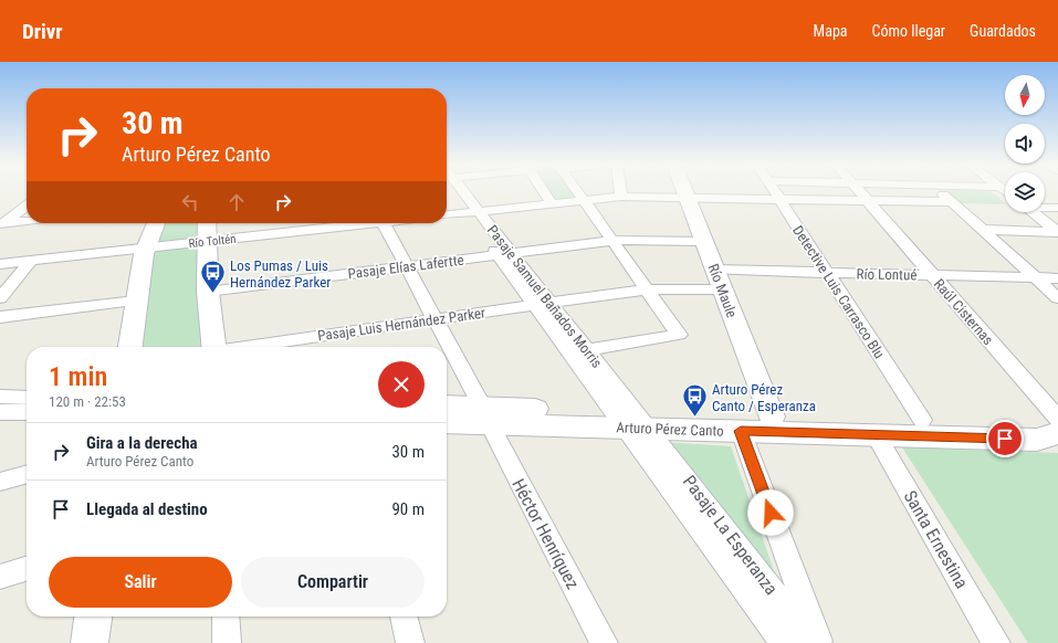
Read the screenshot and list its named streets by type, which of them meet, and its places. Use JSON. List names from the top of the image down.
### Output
{
  "streets": {
    "street": [
      "Río Toltén",
      "Pasaje Elías Lafertte",
      "Río Lontué",
      "Río Maule",
      "Detective Luis Carrasco Blu",
      "Pasaje Samuel Bañados Morris",
      "Raúl Cisternas",
      "Pasaje Luis Hernández Parker",
      "Arturo Pérez Canto",
      "Héctor Henríquez",
      "Pasaje La Esperanza",
      "Santa Ernestina"
    ]
  },
  "crossings": [
    ["Pasaje Elías Lafertte", "Río Maule"],
    ["Pasaje Elías Lafertte", "Pasaje Samuel Bañados Morris"],
    ["Pasaje Elías Lafertte", "Héctor Henríquez"],
    ["Río Lontué", "Río Maule"],
    ["Río Lontué", "Detective Luis Carrasco Blu"],
    ["Río Lontué", "Raúl Cisternas"],
    ["Río Maule", "Pasaje Luis Hernández Parker"],
    ["Río Maule", "Arturo Pérez Canto"],
    ["Detective Luis Carrasco Blu", "Arturo Pérez Canto"],
    ["Pasaje Samuel Bañados Morris", "Pasaje Luis Hernández Parker"],
    ["Pasaje Samuel Bañados Morris", "Arturo Pérez Canto"],
    ["Pasaje Samuel Bañados Morris", "Pasaje La Esperanza"],
    ["Pasaje Luis Hernández Parker", "Héctor Henríquez"],
    ["Arturo Pérez Canto", "Héctor Henríquez"],
    ["Arturo Pérez Canto", "Pasaje La Esperanza"],
    ["Arturo Pérez Canto", "Santa Ernestina"]
  ],
  "places": {
    "bus stop": ["Los Pumas / Luis Hernández Parker", "Arturo Pérez Canto / Esperanza"]
  },
  "north": "bottom",
  "page": {
    "header": "Drivr",
    "nav": ["Mapa", "Cómo llegar", "Guardados"],
    "turn": ["30 m", "Arturo Pérez Canto"],
    "heading": ["1 min", "120 m · 22:53"],
    "list": [
      {
        "name": "Gira a la derecha",
        "note": "Arturo Pérez Canto",
        "value": "30 m"
      },
      {
        "name": "Llegada al destino",
        "value": "90 m"
      }
    ],
    "buttons": ["Salir", "Compartir"]
  }
}
